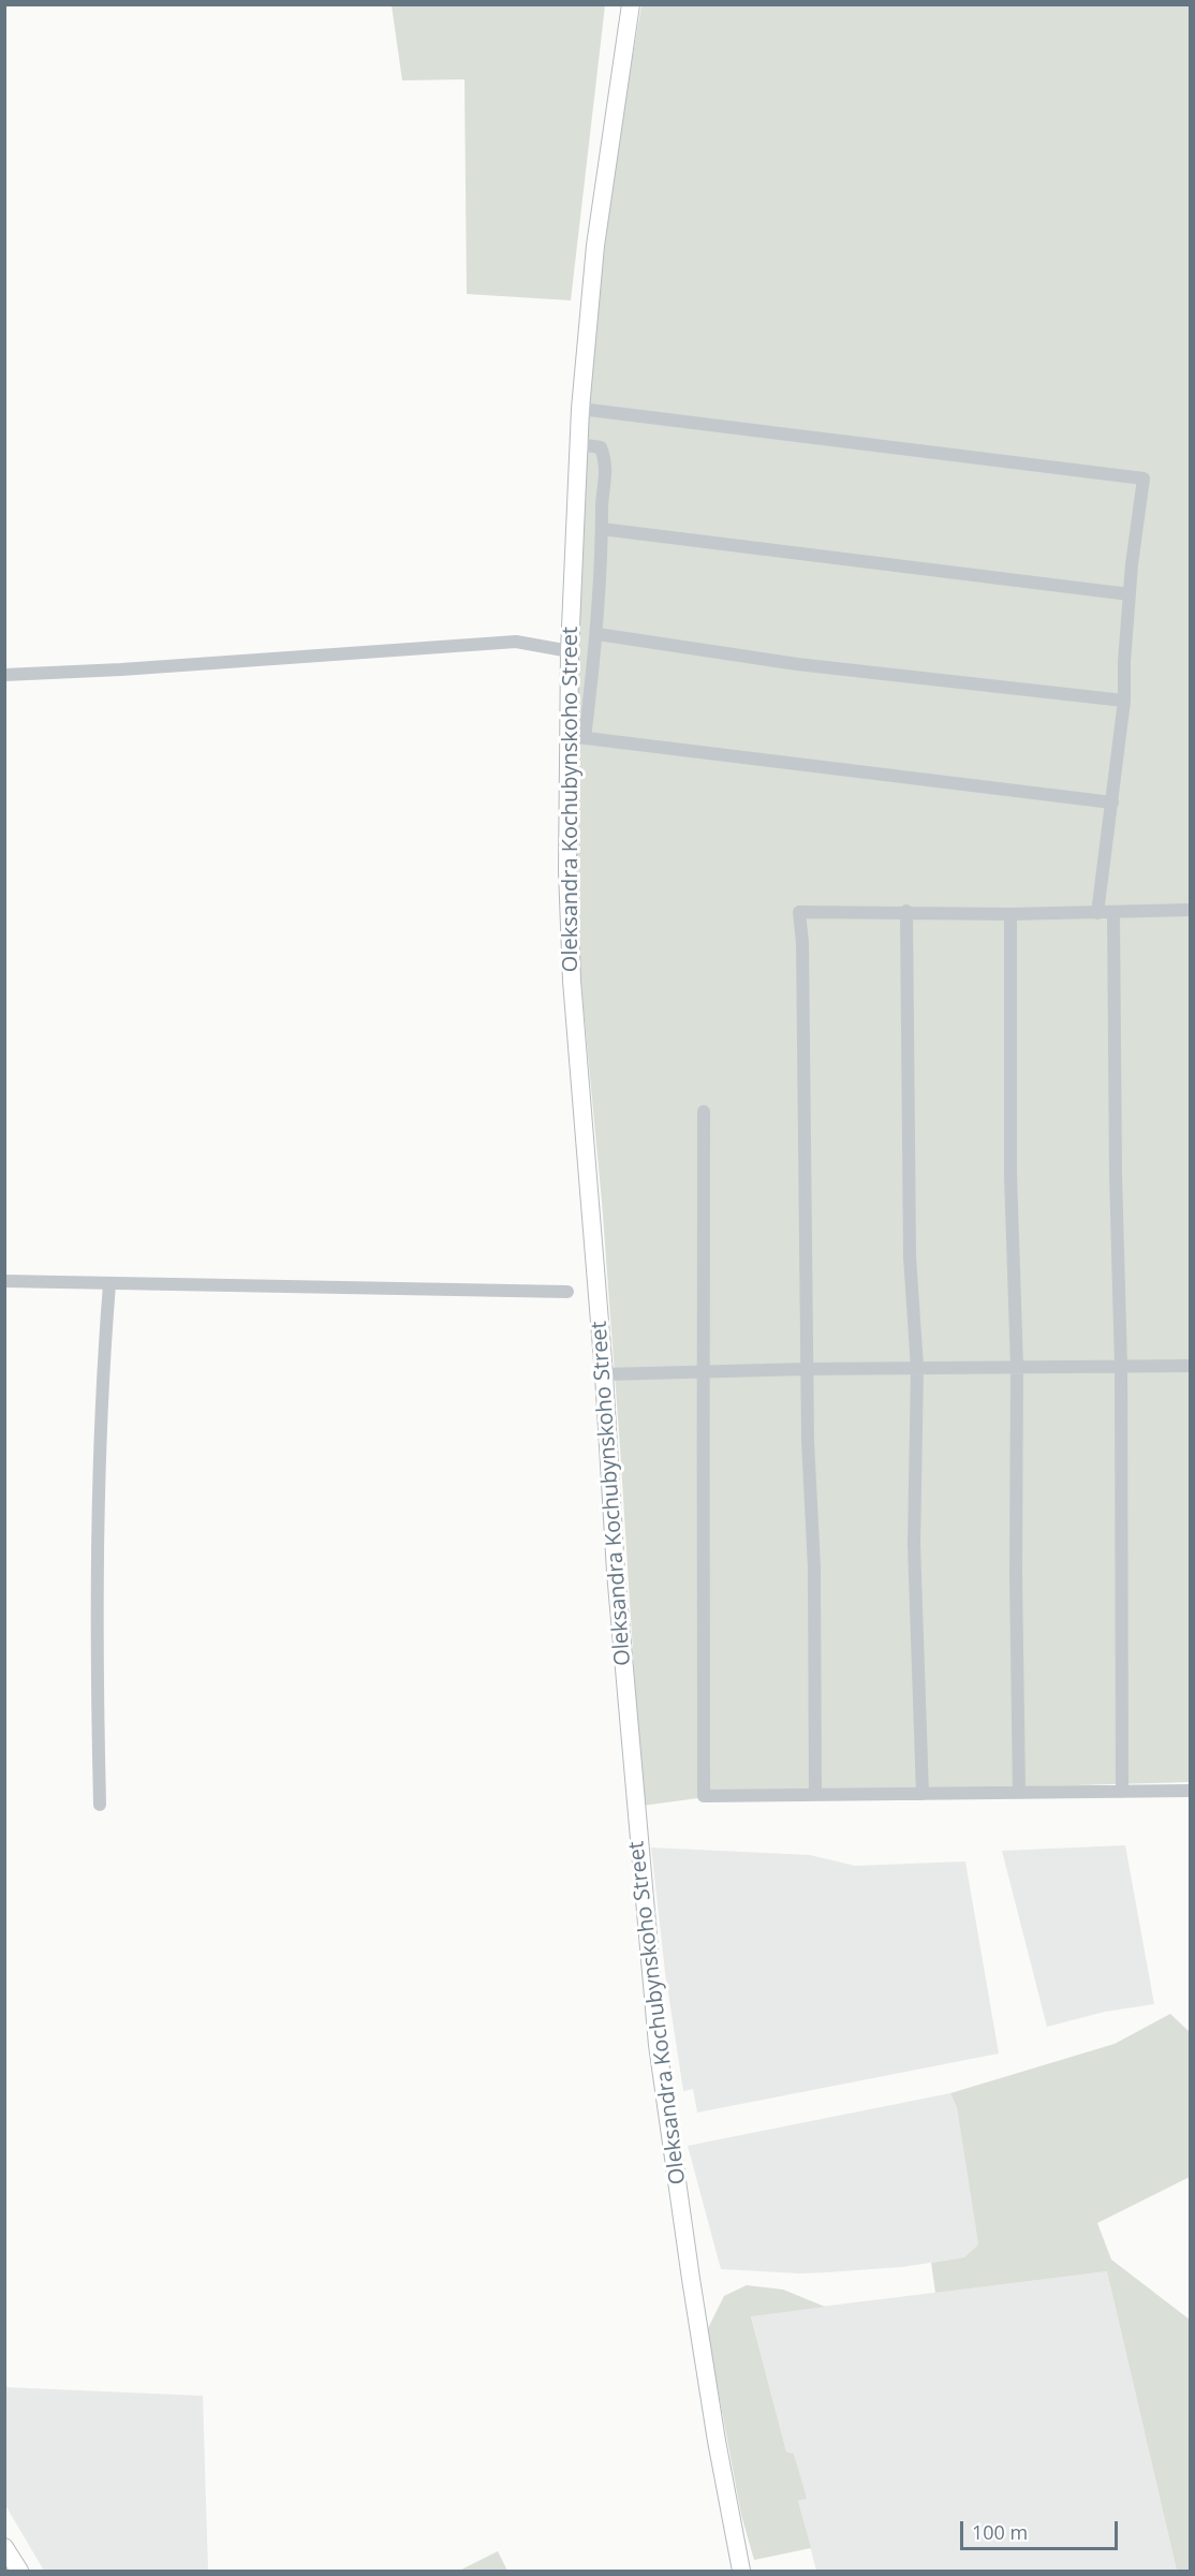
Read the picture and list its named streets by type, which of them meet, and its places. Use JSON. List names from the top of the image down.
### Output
{
  "streets": {
    "street": ["Oleksandra Kochubynskoho Street"]
  },
  "scale_bar": "100 m"
}
